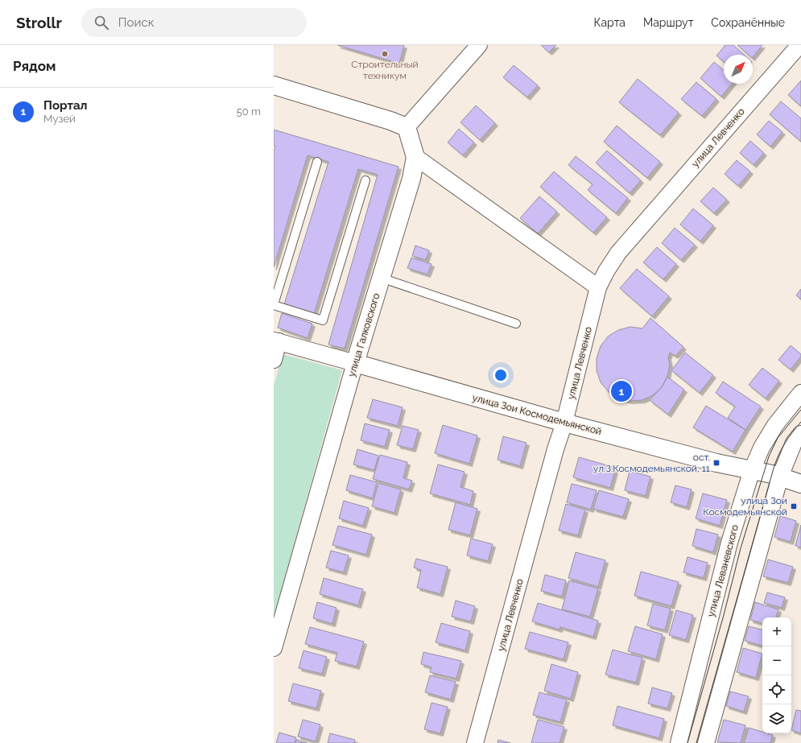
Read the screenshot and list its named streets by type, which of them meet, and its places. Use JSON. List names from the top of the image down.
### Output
{
  "streets": {
    "street": [
      "улица Левченко",
      "улица Галковского",
      "улица Зои Космодемьянской",
      "улица Леваневского"
    ]
  },
  "crossings": [
    ["улица Левченко", "улица Зои Космодемьянской"],
    ["улица Галковского", "улица Зои Космодемьянской"],
    ["улица Зои Космодемьянской", "улица Леваневского"]
  ],
  "places": {
    "other": ["Строительный техникум"],
    "transit": ["ост. ул.З.Космодемьянской, 11", "улица Зои Космодемьянской"]
  },
  "north": "top right",
  "page": {
    "header": "Strollr",
    "search": "Поиск",
    "nav": ["Карта", "Маршрут", "Сохранённые"],
    "heading": "Рядом",
    "list": [
      {
        "mark": "1",
        "name": "Портал",
        "note": "Музей",
        "value": "50 m"
      }
    ],
    "pins": "1",
    "map_buttons": ["+", "−"]
  }
}
